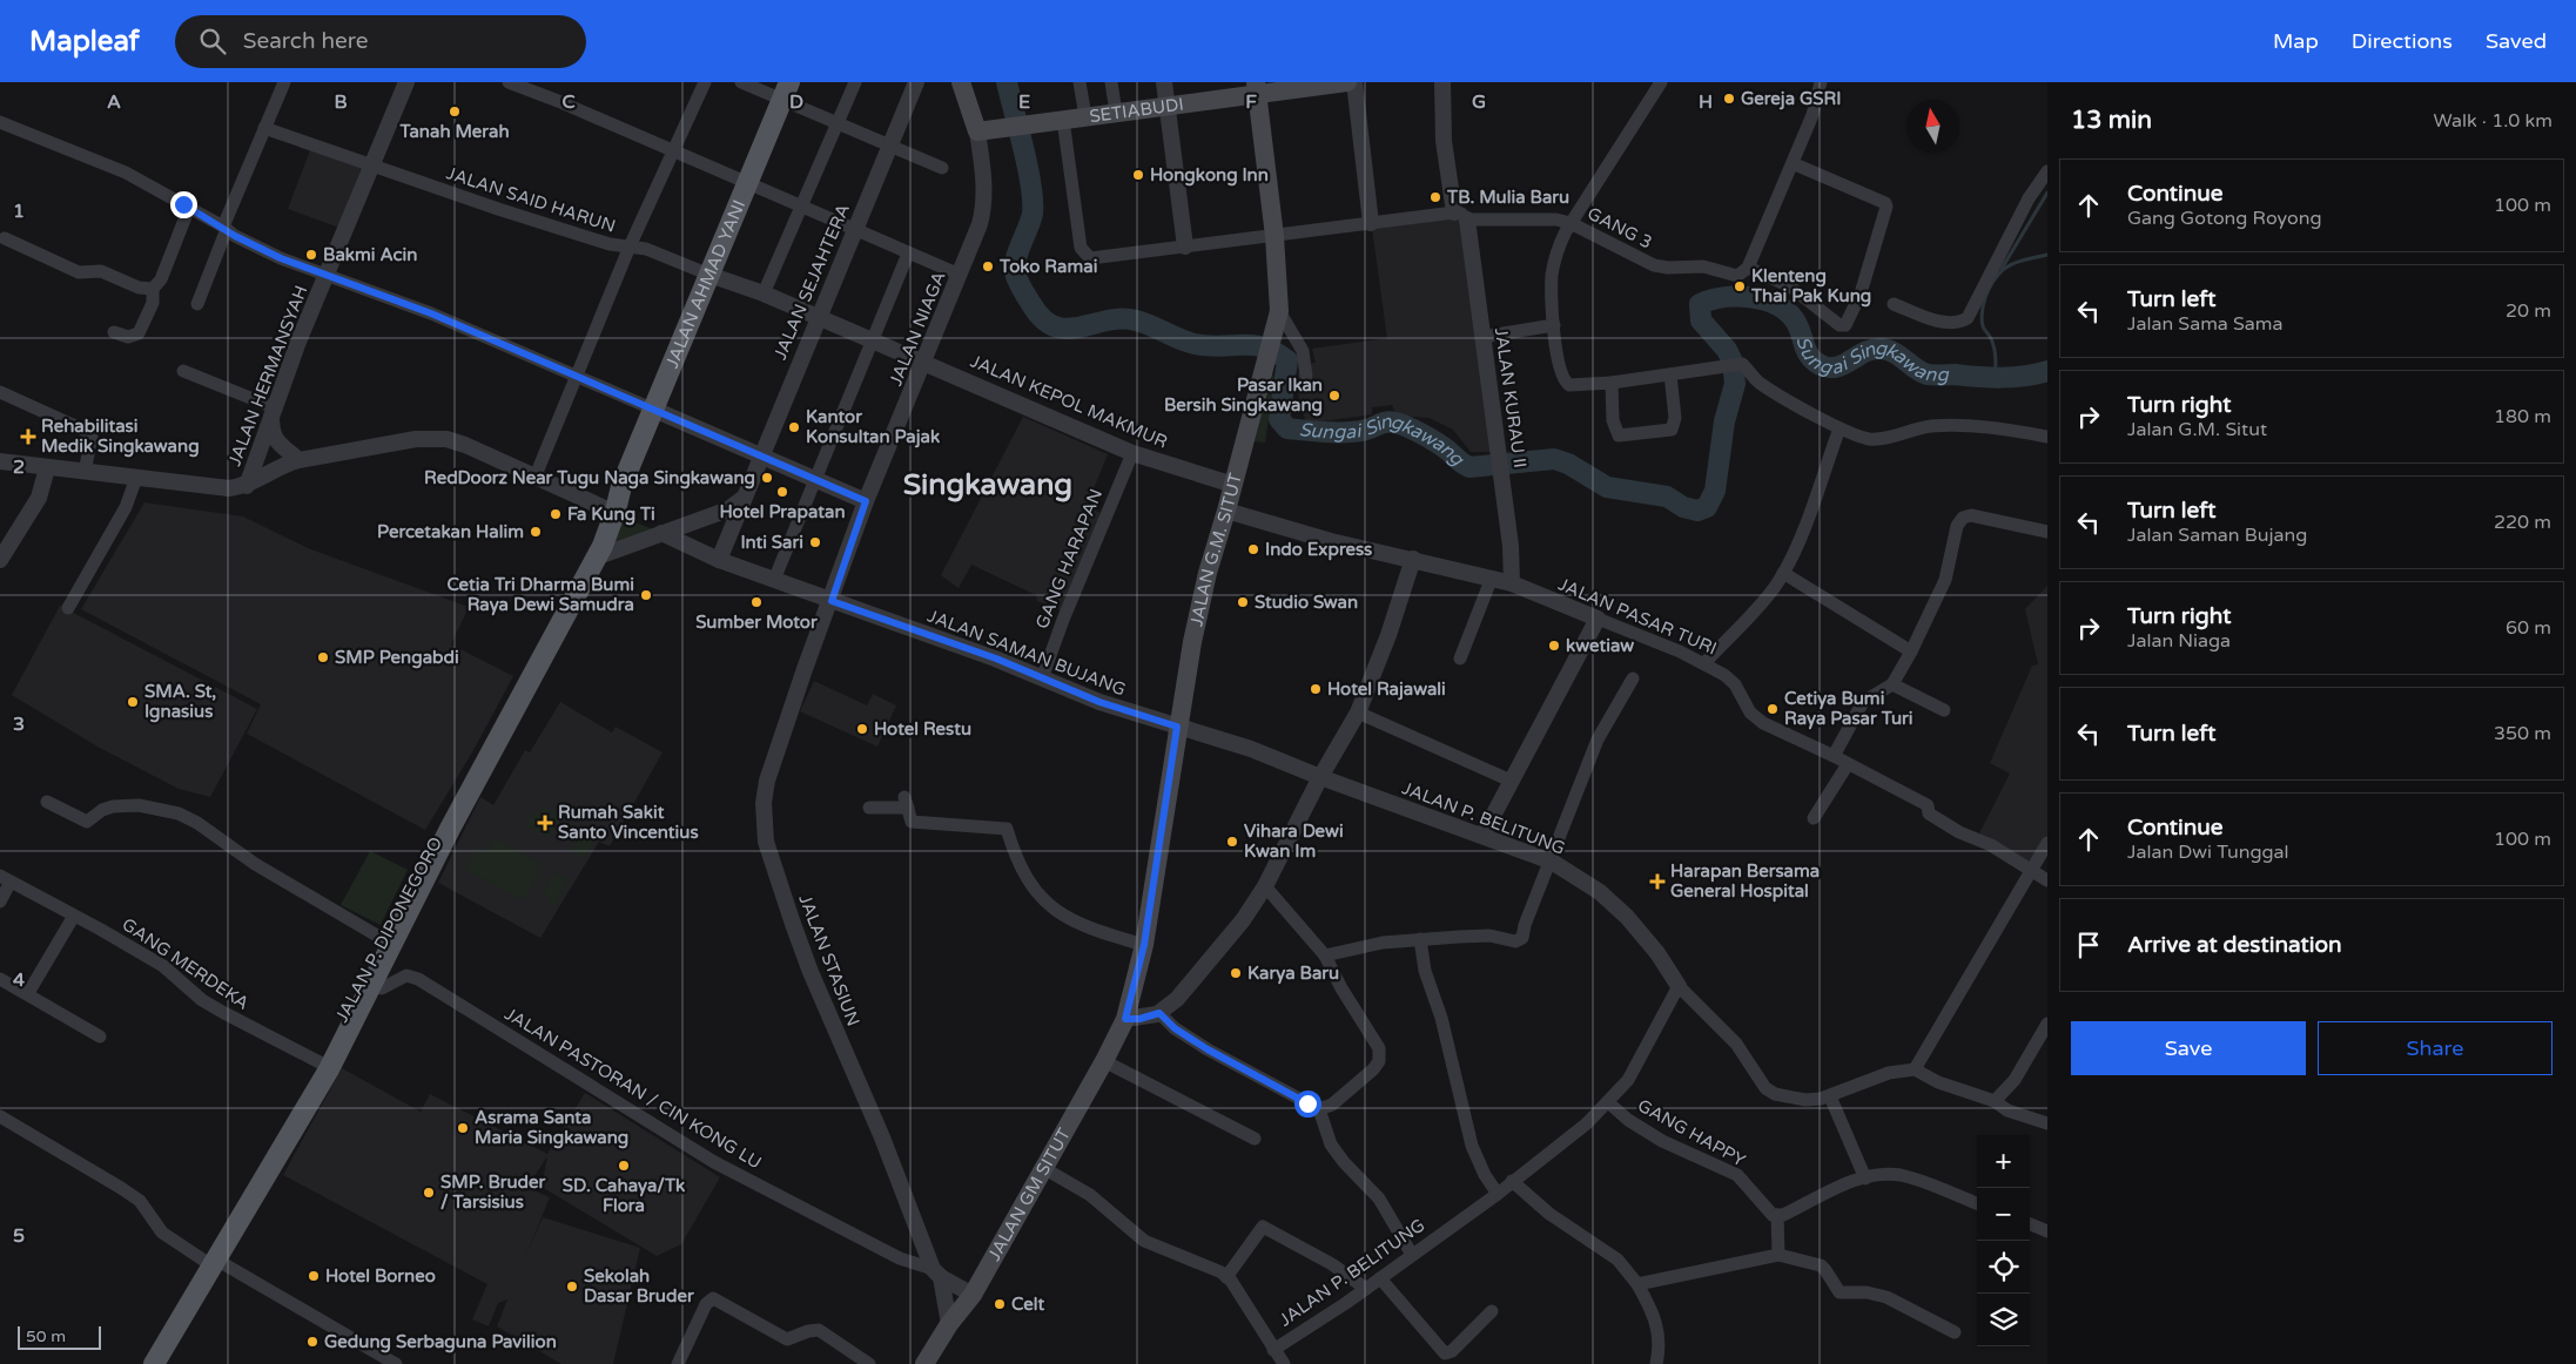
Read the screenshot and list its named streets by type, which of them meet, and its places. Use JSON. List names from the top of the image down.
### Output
{
  "streets": {
    "main road": [
      "SETIABUDI",
      "JALAN AHMAD YANI",
      "JALAN G.M. SITUT",
      "JALAN P. DIPONEGORO",
      "JALAN GM SITUT"
    ],
    "street": [
      "JALAN SAID HARUN",
      "GANG 3",
      "JALAN SEJAHTERA",
      "JALAN NIAGA",
      "JALAN HERMANSYAH",
      "JALAN KURAU II",
      "JALAN KEPOL MAKMUR",
      "GANG HARAPAN",
      "JALAN PASAR TURI",
      "JALAN SAMAN BUJANG",
      "JALAN P. BELITUNG",
      "JALAN STASIUN",
      "GANG MERDEKA",
      "JALAN PASTORAN / CIN KONG LU",
      "GANG HAPPY"
    ]
  },
  "crossings": [
    ["SETIABUDI", "GANG 3"],
    ["SETIABUDI", "JALAN NIAGA"],
    ["SETIABUDI", "JALAN G.M. SITUT"],
    ["JALAN SAID HARUN", "JALAN AHMAD YANI"],
    ["JALAN SAID HARUN", "JALAN HERMANSYAH"],
    ["JALAN SAID HARUN", "JALAN KEPOL MAKMUR"],
    ["GANG 3", "JALAN KURAU II"],
    ["GANG 3", "JALAN G.M. SITUT"],
    ["JALAN SEJAHTERA", "JALAN KEPOL MAKMUR"],
    ["JALAN SEJAHTERA", "JALAN SAMAN BUJANG"],
    ["JALAN AHMAD YANI", "JALAN KEPOL MAKMUR"],
    ["JALAN AHMAD YANI", "JALAN P. DIPONEGORO"],
    ["JALAN NIAGA", "JALAN KEPOL MAKMUR"],
    ["JALAN NIAGA", "JALAN SAMAN BUJANG"],
    ["JALAN NIAGA", "JALAN STASIUN"],
    ["JALAN KURAU II", "JALAN PASAR TURI"],
    ["JALAN KEPOL MAKMUR", "JALAN G.M. SITUT"],
    ["JALAN KEPOL MAKMUR", "GANG HARAPAN"],
    ["JALAN G.M. SITUT", "JALAN PASAR TURI"],
    ["JALAN G.M. SITUT", "JALAN SAMAN BUJANG"],
    ["JALAN G.M. SITUT", "JALAN P. BELITUNG"],
    ["JALAN G.M. SITUT", "JALAN GM SITUT"],
    ["GANG HARAPAN", "JALAN SAMAN BUJANG"],
    ["JALAN SAMAN BUJANG", "JALAN P. BELITUNG"],
    ["JALAN SAMAN BUJANG", "JALAN STASIUN"],
    ["JALAN P. BELITUNG", "GANG HAPPY"],
    ["JALAN P. DIPONEGORO", "GANG MERDEKA"],
    ["JALAN STASIUN", "JALAN PASTORAN / CIN KONG LU"],
    ["JALAN STASIUN", "JALAN GM SITUT"]
  ],
  "districts": ["Singkawang"],
  "water": ["Sungai Singkawang"],
  "places": {
    "other": [
      "Gereja GSRI",
      "Tanah Merah",
      "Hongkong Inn",
      "TB. Mulia Baru",
      "Bakmi Acin",
      "Toko Ramai",
      "Klenteng Thai Pak Kung",
      "Pasar Ikan Bersih Singkawang",
      "Kantor Konsultan Pajak",
      "RedDoorz Near Tugu Naga Singkawang",
      "Hotel Prapatan",
      "Fa Kung Ti",
      "Percetakan Halim",
      "Inti Sari",
      "Indo Express",
      "Cetia Tri Dharma Bumi Raya Dewi Samudra",
      "Sumber Motor",
      "Studio Swan",
      "kwetiaw",
      "SMP Pengabdi",
      "Hotel Rajawali",
      "SMA. St, Ignasius",
      "Cetiya Bumi Raya Pasar Turi",
      "Hotel Restu",
      "Vihara Dewi Kwan Im",
      "Karya Baru",
      "Asrama Santa Maria Singkawang",
      "SD. Cahaya/Tk Flora",
      "SMP. Bruder / Tarsisius",
      "Hotel Borneo",
      "Sekolah Dasar Bruder",
      "Celt",
      "Gedung Serbaguna Pavilion"
    ],
    "health": ["Rehabilitasi Medik Singkawang", "Rumah Sakit Santo Vincentius", "Harapan Bersama General Hospital"]
  },
  "scale_bar": "50 m",
  "north": "top",
  "page": {
    "header": "Mapleaf",
    "search": "Search here",
    "nav": ["Map", "Directions", "Saved"],
    "heading": ["13 min", "Walk · 1.0 km"],
    "list": [
      ["Continue", "Gang Gotong Royong", "100 m"],
      ["Turn left", "Jalan Sama Sama", "20 m"],
      ["Turn right", "Jalan G.M. Situt", "180 m"],
      ["Turn left", "Jalan Saman Bujang", "220 m"],
      ["Turn right", "Jalan Niaga", "60 m"],
      ["Turn left", "350 m"],
      ["Continue", "Jalan Dwi Tunggal", "100 m"],
      "Arrive at destination"
    ],
    "buttons": ["Save", "Share"],
    "map_buttons": ["+", "−"],
    "scale": "50 m"
  },
  "grid": {
    "columns": [
      "A",
      "B",
      "C",
      "D",
      "E",
      "F",
      "G",
      "H"
    ],
    "rows": [
      "1",
      "2",
      "3",
      "4",
      "5"
    ]
  }
}
